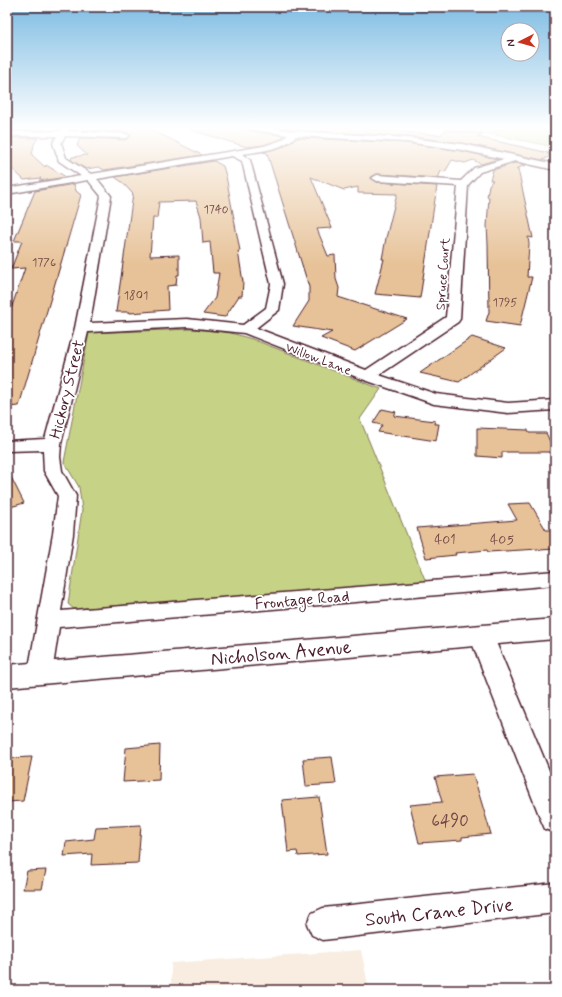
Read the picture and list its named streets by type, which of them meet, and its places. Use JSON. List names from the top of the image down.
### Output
{
  "streets": {
    "main road": ["Nicholson Avenue"],
    "street": [
      "Spruce Court",
      "Willow Lane",
      "Hickory Street",
      "Frontage Road",
      "South Crane Drive"
    ]
  },
  "crossings": [
    ["Spruce Court", "Willow Lane"],
    ["Willow Lane", "Hickory Street"],
    ["Hickory Street", "Frontage Road"],
    ["Hickory Street", "Nicholson Avenue"]
  ],
  "house_numbers": [
    "1740",
    "1776",
    "1801",
    "1795",
    "401",
    "405",
    "6490"
  ],
  "north": "left"
}
